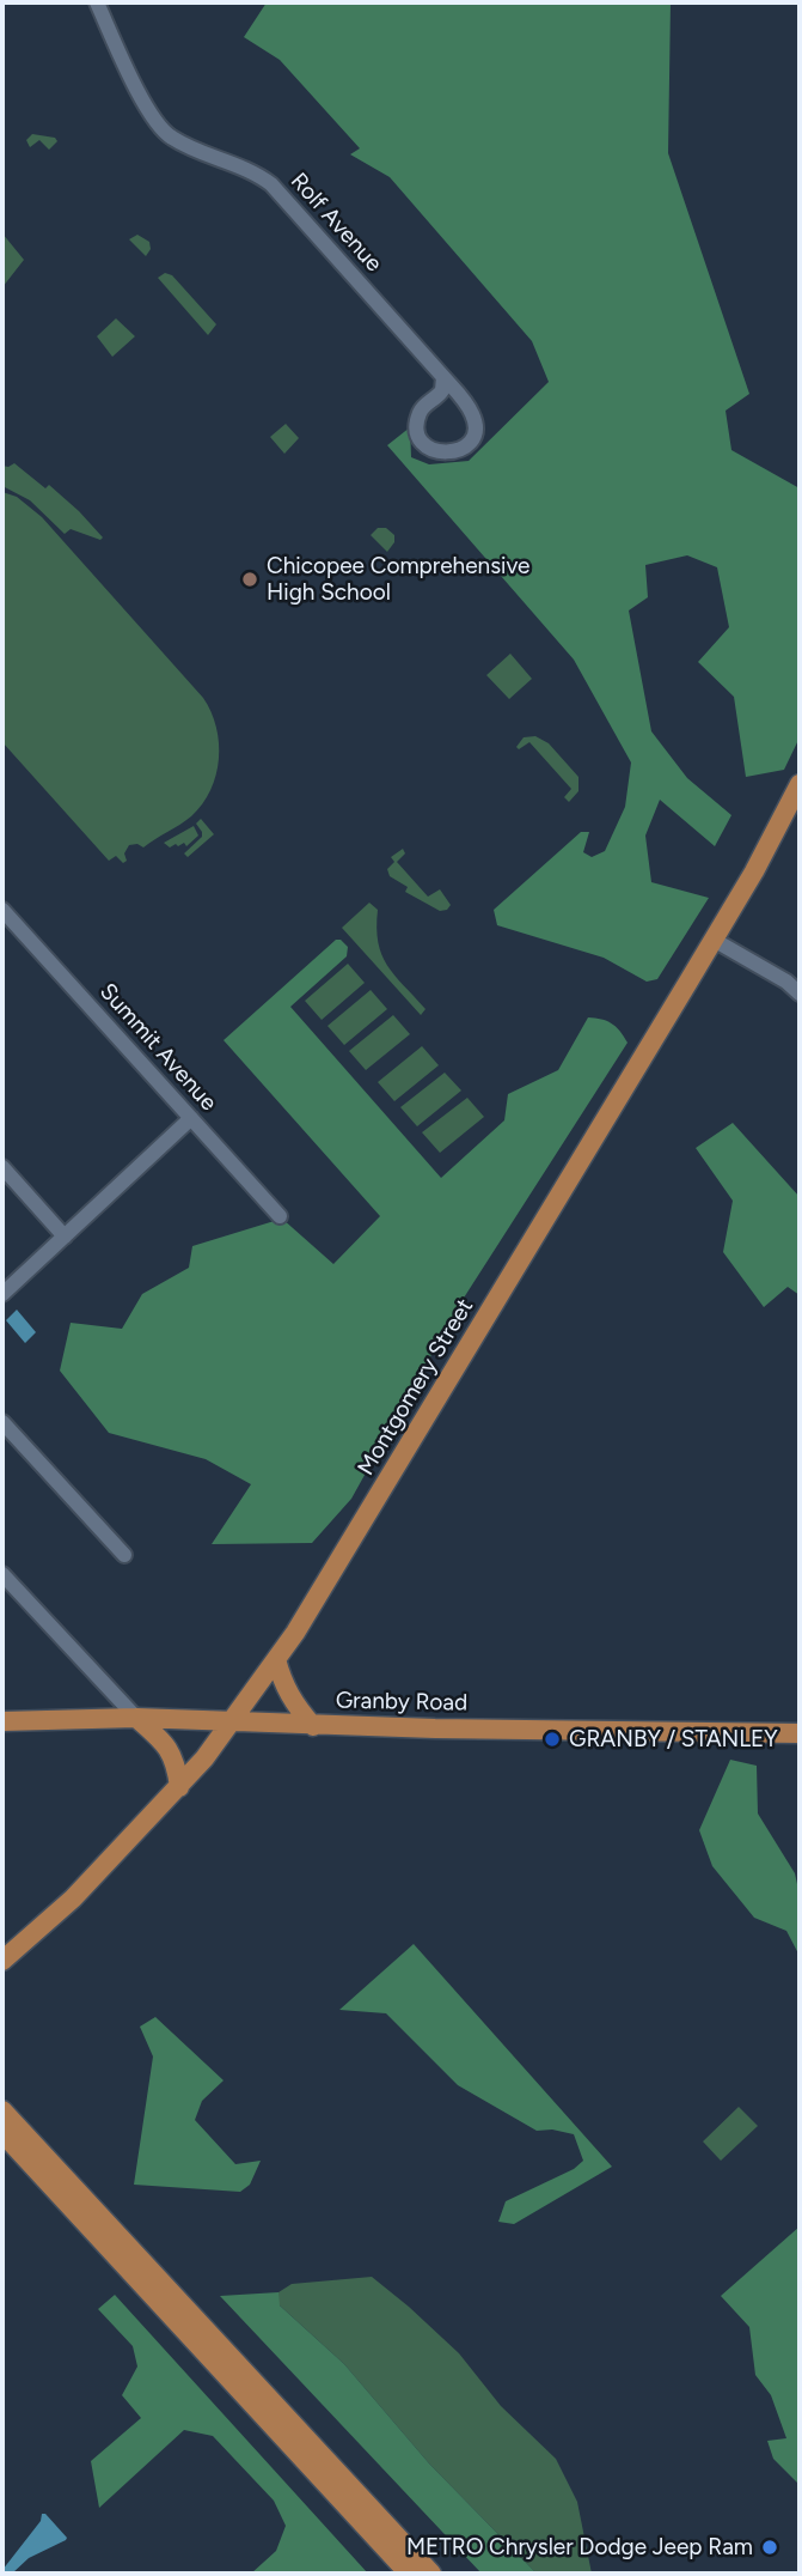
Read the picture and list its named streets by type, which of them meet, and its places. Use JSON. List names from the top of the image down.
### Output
{
  "streets": {
    "main road": ["Montgomery Street", "Granby Road"],
    "street": ["Rolf Avenue", "Summit Avenue"]
  },
  "crossings": [
    ["Montgomery Street", "Granby Road"]
  ],
  "places": ["Chicopee Comprehensive High School", "GRANBY / STANLEY", "METRO Chrysler Dodge Jeep Ram"]
}
